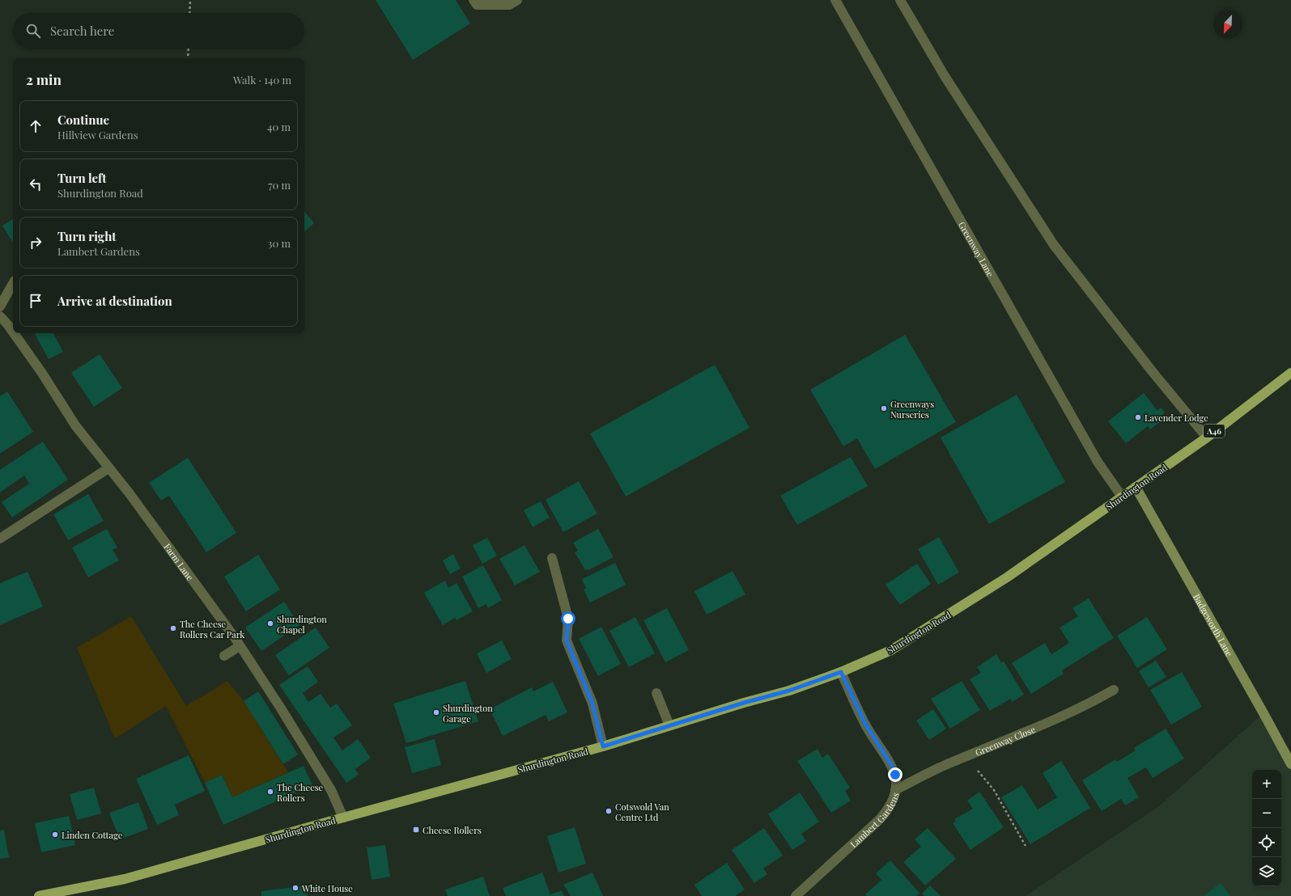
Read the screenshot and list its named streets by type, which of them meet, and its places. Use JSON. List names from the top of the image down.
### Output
{
  "streets": {
    "main road": ["A46", "Shurdington Road"],
    "street": [
      "Greenway Lane",
      "Farm Lane",
      "Badgeworth Lane",
      "Greenway Close",
      "Lambert Gardens"
    ]
  },
  "crossings": [
    ["Greenway Lane", "Shurdington Road"],
    ["Shurdington Road", "Farm Lane"],
    ["Shurdington Road", "Badgeworth Lane"],
    ["Shurdington Road", "Lambert Gardens"],
    ["Greenway Close", "Lambert Gardens"]
  ],
  "places": {
    "other": [
      "Greenways Nurseries",
      "Lavender Lodge",
      "Shurdington Chapel",
      "The Cheese Rollers Car Park",
      "Shurdington Garage",
      "The Cheese Rollers",
      "Cotswold Van Centre Ltd",
      "Linden Cottage",
      "White House"
    ],
    "transit": ["Cheese Rollers"]
  },
  "north": "bottom left",
  "page": {
    "search": "Search here",
    "heading": ["2 min", "Walk · 140 m"],
    "list": [
      ["Continue", "Hillview Gardens", "40 m"],
      ["Turn left", "Shurdington Road", "70 m"],
      ["Turn right", "Lambert Gardens", "30 m"],
      "Arrive at destination"
    ],
    "map_buttons": ["+", "−"]
  }
}
